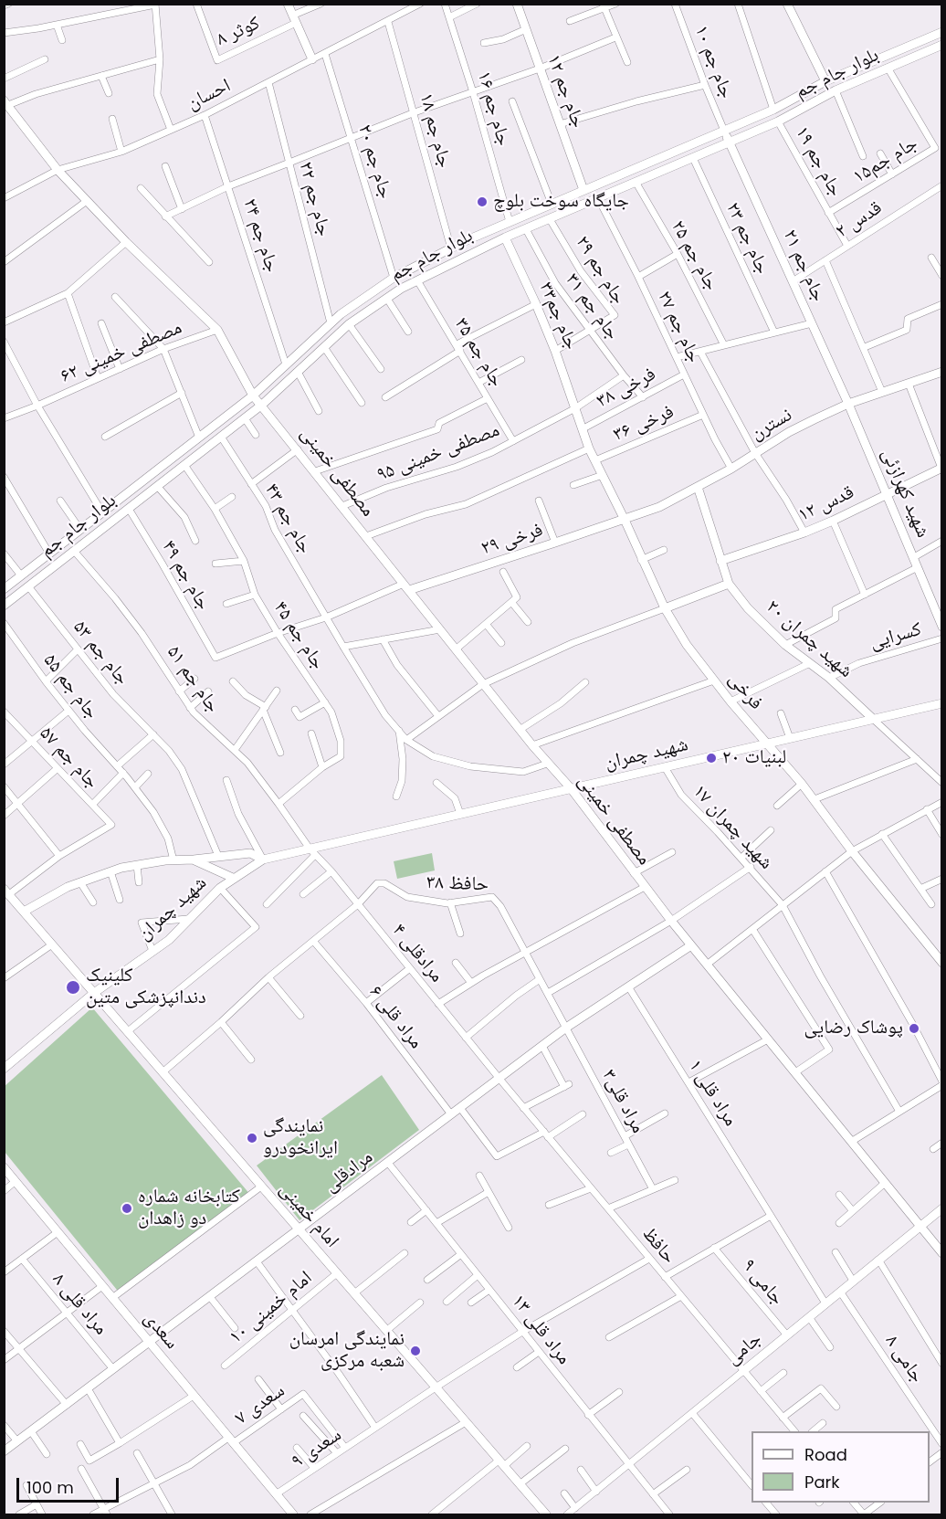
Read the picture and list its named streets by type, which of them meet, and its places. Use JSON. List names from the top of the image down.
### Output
{
  "streets": {
    "street": [
      "کوثر ۸",
      "جام جم ۱۰",
      "بلوار جام جم",
      "جام جم ۱۲",
      "احسان",
      "جام جم ۱۶",
      "جام جم ۱۸",
      "جام جم۱۵",
      "جام جم ۲۰",
      "جام جم ۱۹",
      "جام جم ۲۲",
      "قدس ۲",
      "جام جم ۲۴",
      "جام جم ۲۳",
      "جام جم ۲۵",
      "جام جم ۲۱",
      "جام جم ۲۹",
      "جام جم ۳۱",
      "جام جم۳۳",
      "جام جم ۲۷",
      "مصطفی خمینی ۶۲",
      "جام جم ۳۵",
      "فرخی ۳۸",
      "فرخی ۳۶",
      "نسترن",
      "مصطفی خمینی ۹۵",
      "مصطفی خمینی",
      "شهید کهرازئی",
      "قدس ۱۲",
      "جام جم ۴۳",
      "فرخی ۲۹",
      "جام جم ۴۹",
      "جام جم ۴۵",
      "کسرایی",
      "شهید چمران ۲۰",
      "جام جم ۵۳",
      "جام جم ۵۱",
      "جام جم ۵۵",
      "فرخی",
      "شهید چمران",
      "جام جم ۵۷",
      "شهید چمران ۱۷",
      "حافظ ۳۸",
      "مرادقلی ۴",
      "مراد قلی ۶",
      "مراد قلی ۱",
      "مراد قلی۳",
      "مرادقلی",
      "امام خمینی",
      "حافظ",
      "جامی ۹",
      "مراد قلی ۸",
      "امام خمینی ۱۰",
      "مراد قلی ۱۳",
      "سعدی",
      "جامی",
      "جامی ۸",
      "سعدی ۷",
      "سعدی ۹"
    ]
  },
  "crossings": [
    ["جام جم ۱۰", "بلوار جام جم"],
    ["جام جم ۱۰", "جام جم ۲۱"],
    ["بلوار جام جم", "جام جم ۱۲"],
    ["بلوار جام جم", "جام جم ۱۶"],
    ["بلوار جام جم", "جام جم ۱۸"],
    ["بلوار جام جم", "جام جم۱۵"],
    ["بلوار جام جم", "جام جم ۲۰"],
    ["بلوار جام جم", "جام جم ۱۹"],
    ["بلوار جام جم", "جام جم ۲۲"],
    ["بلوار جام جم", "جام جم ۲۴"],
    ["بلوار جام جم", "جام جم ۲۳"],
    ["بلوار جام جم", "جام جم ۲۵"],
    ["بلوار جام جم", "جام جم ۲۱"],
    ["بلوار جام جم", "جام جم ۲۹"],
    ["بلوار جام جم", "جام جم ۳۱"],
    ["بلوار جام جم", "جام جم۳۳"],
    ["بلوار جام جم", "جام جم ۲۷"],
    ["بلوار جام جم", "جام جم ۳۵"],
    ["بلوار جام جم", "مصطفی خمینی"],
    ["بلوار جام جم", "جام جم ۴۳"],
    ["بلوار جام جم", "جام جم ۴۹"],
    ["بلوار جام جم", "جام جم ۴۵"],
    ["بلوار جام جم", "جام جم ۵۳"],
    ["بلوار جام جم", "جام جم ۵۱"],
    ["احسان", "جام جم ۱۸"],
    ["احسان", "جام جم ۲۰"],
    ["احسان", "جام جم ۲۲"],
    ["احسان", "جام جم ۲۴"],
    ["جام جم۱۵", "جام جم ۱۹"],
    ["جام جم ۱۹", "قدس ۲"],
    ["قدس ۲", "جام جم ۲۱"],
    ["جام جم ۲۱", "نسترن"],
    ["جام جم ۲۱", "شهید کهرازئی"],
    ["جام جم ۲۹", "جام جم ۳۱"],
    ["جام جم ۳۱", "فرخی ۳۸"],
    ["جام جم ۳۱", "مصطفی خمینی ۹۵"],
    ["جام جم۳۳", "مصطفی خمینی ۹۵"],
    ["جام جم۳۳", "فرخی"],
    ["جام جم ۲۷", "فرخی ۳۸"],
    ["جام جم ۲۷", "فرخی ۳۶"],
    ["جام جم ۲۷", "نسترن"],
    ["جام جم ۳۵", "مصطفی خمینی ۹۵"],
    ["فرخی ۳۸", "فرخی"],
    ["فرخی ۳۶", "فرخی"],
    ["نسترن", "شهید کهرازئی"],
    ["نسترن", "فرخی ۲۹"],
    ["نسترن", "شهید چمران ۲۰"],
    ["نسترن", "فرخی"],
    ["مصطفی خمینی ۹۵", "مصطفی خمینی"],
    ["مصطفی خمینی ۹۵", "فرخی"],
    ["مصطفی خمینی", "جام جم ۴۳"],
    ["مصطفی خمینی", "فرخی ۲۹"],
    ["مصطفی خمینی", "شهید چمران"],
    ["مصطفی خمینی", "مرادقلی"],
    ["مصطفی خمینی", "جامی"],
    ["شهید کهرازئی", "قدس ۱۲"],
    ["قدس ۱۲", "شهید چمران ۲۰"],
    ["فرخی ۲۹", "فرخی"],
    ["جام جم ۴۹", "جام جم ۴۵"],
    ["جام جم ۴۵", "جام جم ۵۱"],
    ["کسرایی", "شهید چمران ۲۰"],
    ["شهید چمران ۲۰", "شهید چمران"],
    ["جام جم ۵۳", "شهید چمران"],
    ["جام جم ۵۱", "شهید چمران"],
    ["جام جم ۵۱", "مرادقلی ۴"],
    ["جام جم ۵۵", "شهید چمران"],
    ["فرخی", "شهید چمران"],
    ["شهید چمران", "شهید چمران ۱۷"],
    ["شهید چمران", "مرادقلی ۴"],
    ["شهید چمران", "امام خمینی"],
    ["حافظ ۳۸", "مرادقلی ۴"],
    ["حافظ ۳۸", "مراد قلی۳"],
    ["مرادقلی ۴", "مرادقلی"],
    ["مرادقلی ۴", "حافظ"],
    ["مراد قلی ۶", "مرادقلی"],
    ["مراد قلی ۱", "مرادقلی"],
    ["مراد قلی ۱", "جامی"],
    ["مراد قلی۳", "مرادقلی"],
    ["مرادقلی", "امام خمینی"],
    ["مرادقلی", "حافظ"],
    ["مرادقلی", "مراد قلی ۸"],
    ["مرادقلی", "مراد قلی ۱۳"],
    ["مرادقلی", "سعدی"],
    ["امام خمینی", "امام خمینی ۱۰"],
    ["امام خمینی", "سعدی ۹"],
    ["حافظ", "جامی"],
    ["حافظ", "سعدی ۹"],
    ["جامی ۹", "جامی"],
    ["مراد قلی ۱۳", "جامی"],
    ["مراد قلی ۱۳", "سعدی ۹"],
    ["سعدی", "سعدی ۷"],
    ["سعدی", "سعدی ۹"],
    ["جامی", "جامی ۸"],
    ["سعدی ۷", "سعدی ۹"]
  ],
  "places": [
    "جایگاه سوخت بلوچ",
    "لبنیات ۲۰",
    "کلینیک دندانپزشکی متین",
    "پوشاک رضایی",
    "نمایندگی ایرانخودرو",
    "کتابخانه شماره دو زاهدان",
    "نمایندگی امرسان شعبه مرکزی"
  ],
  "legend": ["Road", "Park"],
  "scale_bar": "100 m"
}
